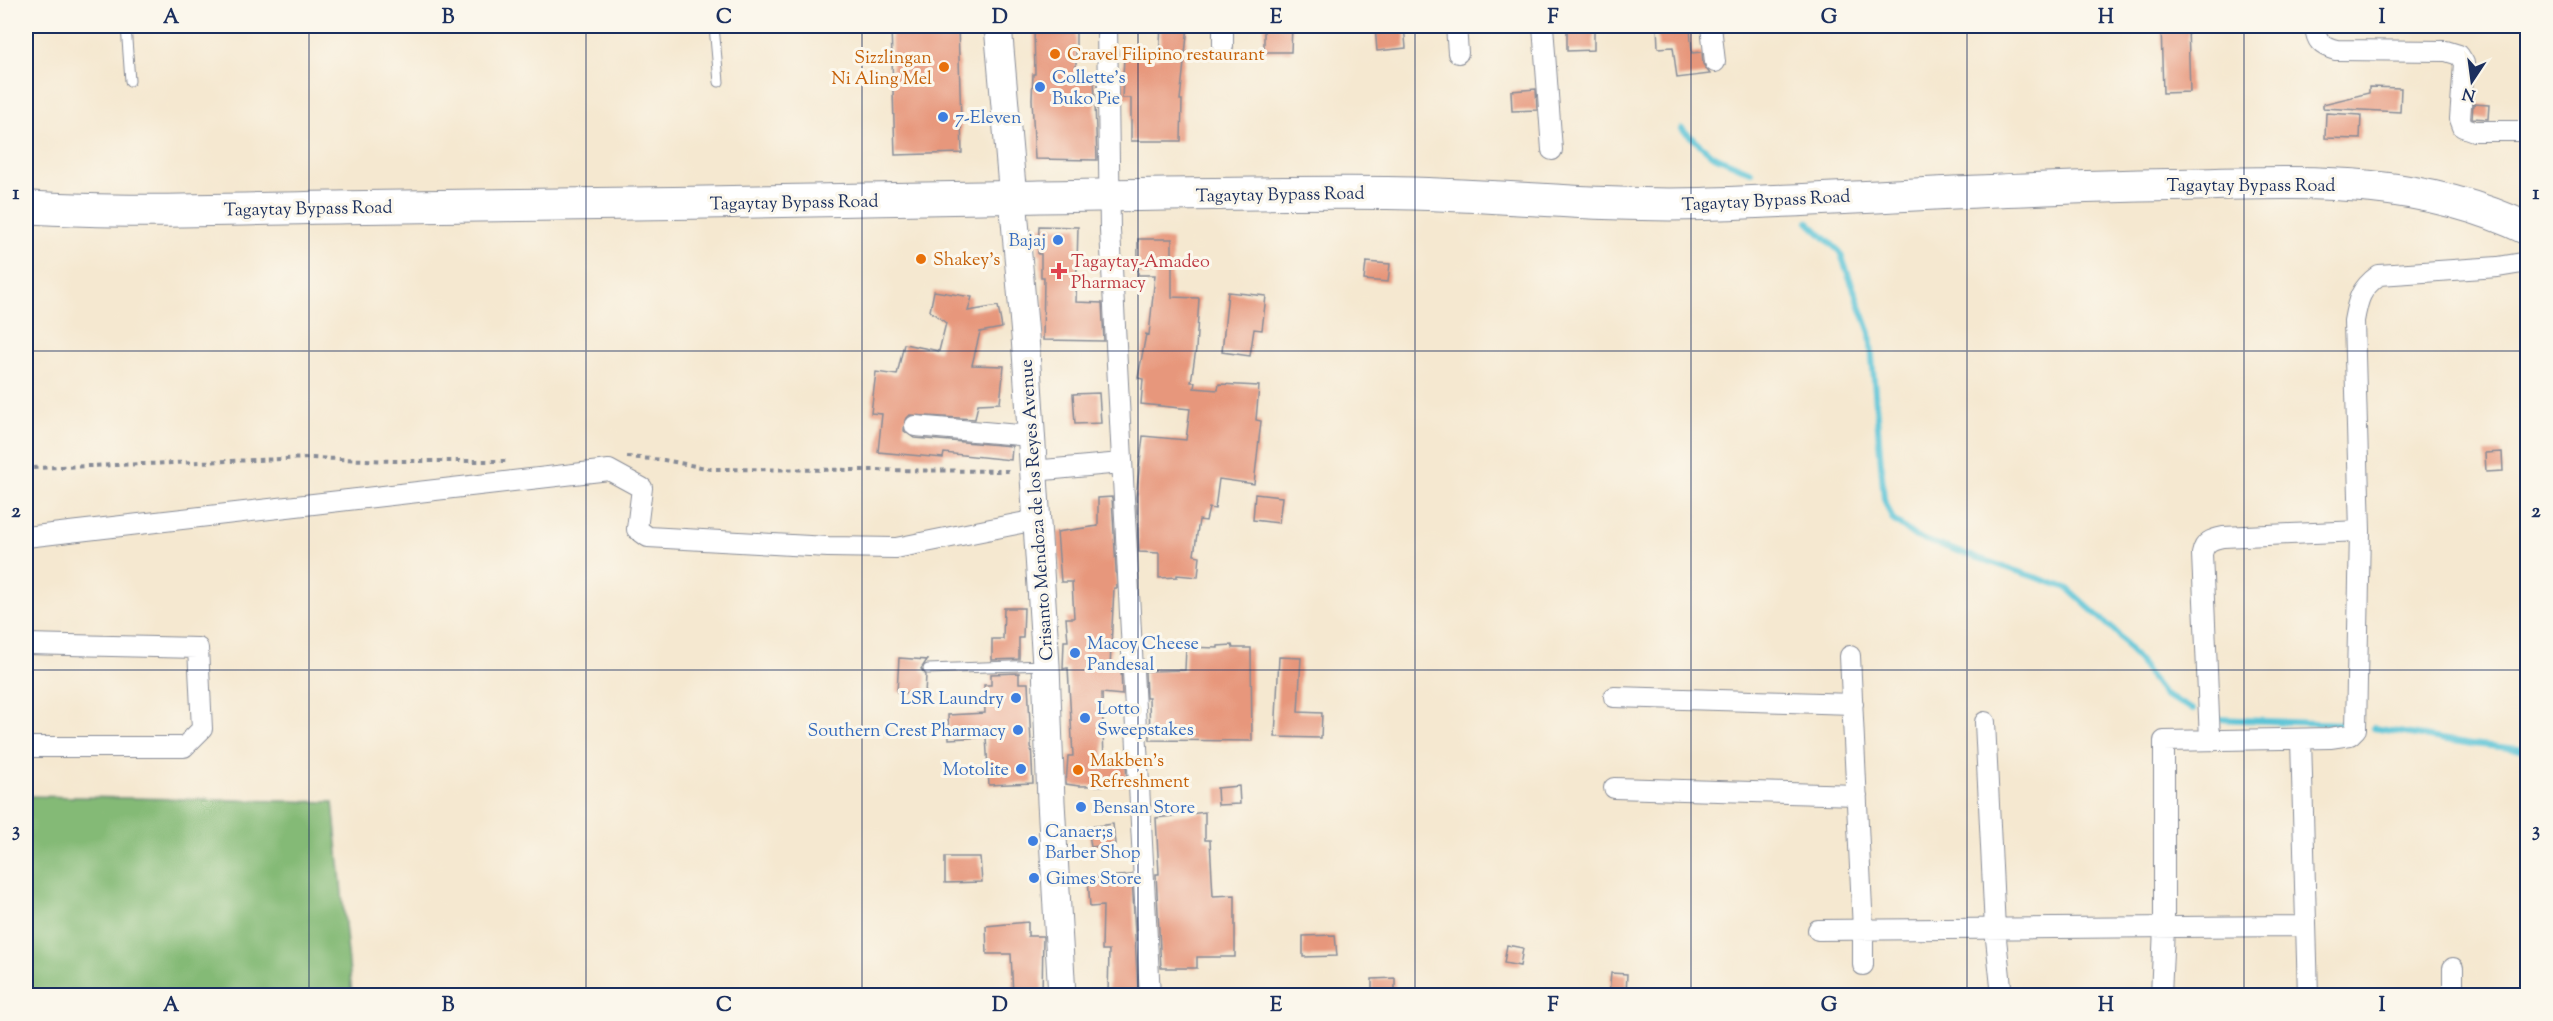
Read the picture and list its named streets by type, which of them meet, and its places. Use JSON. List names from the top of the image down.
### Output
{
  "streets": {
    "main road": ["Tagaytay Bypass Road", "Crisanto Mendoza de los Reyes Avenue"]
  },
  "crossings": [
    ["Tagaytay Bypass Road", "Crisanto Mendoza de los Reyes Avenue"]
  ],
  "places": {
    "other": [
      "Cravel Filipino restaurant",
      "Sizzlingan Ni Aling Mel",
      "Collette's Buko Pie",
      "7-Eleven",
      "Bajaj",
      "Shakey's",
      "Macoy Cheese Pandesal",
      "LSR Laundry",
      "Lotto Sweepstakes",
      "Southern Crest Pharmacy",
      "Motolite",
      "Makben's Refreshment",
      "Bensan Store",
      "Canaer;s Barber Shop",
      "Gimes Store"
    ],
    "health": ["Tagaytay-Amadeo Pharmacy"]
  },
  "north": "bottom",
  "grid": {
    "columns": [
      "A",
      "B",
      "C",
      "D",
      "E",
      "F",
      "G",
      "H",
      "I"
    ],
    "rows": ["1", "2", "3"]
  }
}
